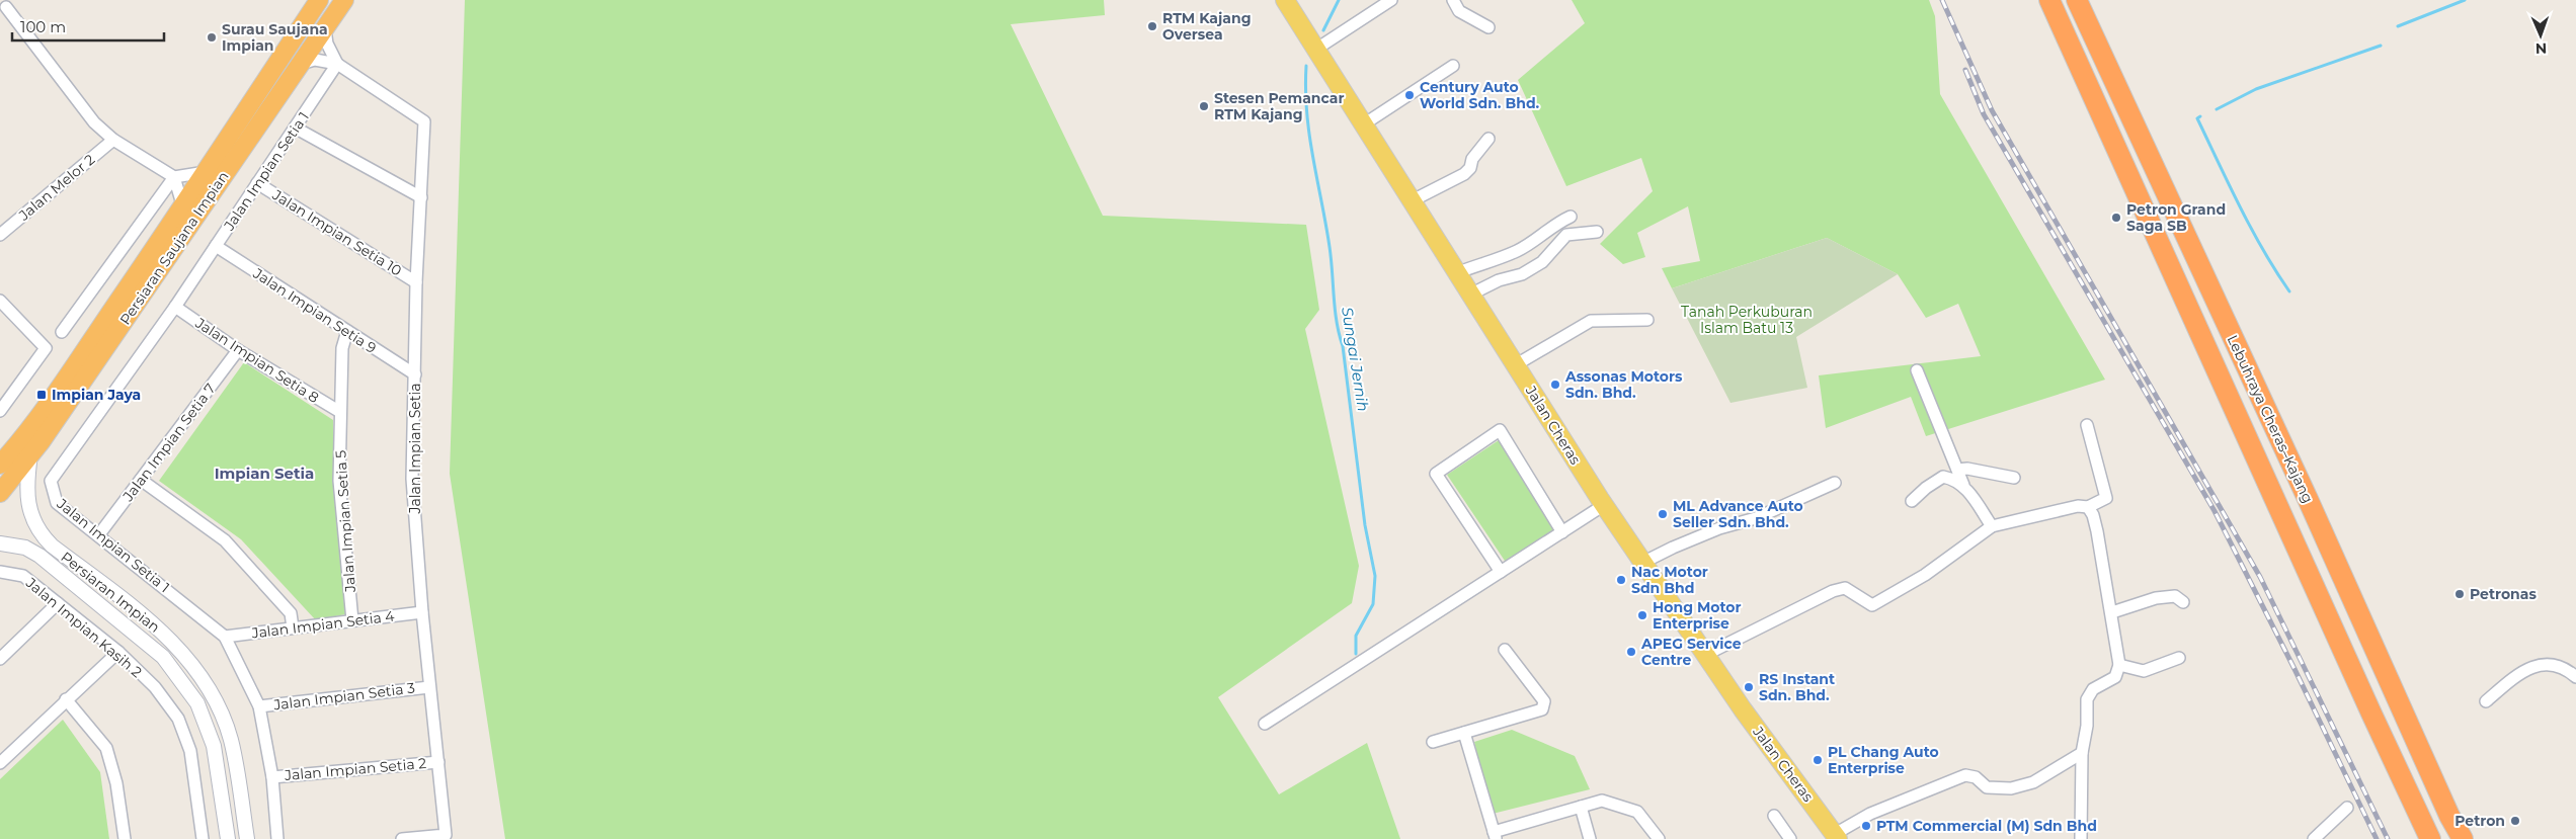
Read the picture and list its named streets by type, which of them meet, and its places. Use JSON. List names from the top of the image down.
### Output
{
  "streets": {
    "highway": ["Persiaran Saujana Impian", "Lebuhraya Cheras–Kajang"],
    "main road": ["Jalan Cheras"],
    "street": [
      "Jalan Impian Setia 1",
      "Jalan Melor 2",
      "Jalan Impian Setia 10",
      "Jalan Impian Setia 9",
      "Jalan Impian Setia 8",
      "Jalan Impian Setia 7",
      "Jalan Impian Setia",
      "Jalan Impian Setia 5",
      "Persiaran Impian",
      "Jalan Impian Setia 4",
      "Jalan Impian Kasih 2",
      "Jalan Impian Setia 3",
      "Jalan Impian Setia 2"
    ]
  },
  "crossings": [
    ["Jalan Impian Setia 1", "Jalan Impian Setia 10"],
    ["Jalan Impian Setia 1", "Jalan Impian Setia 9"],
    ["Jalan Impian Setia 1", "Jalan Impian Setia 8"],
    ["Jalan Impian Setia 1", "Jalan Impian Setia 7"],
    ["Jalan Impian Setia 1", "Jalan Impian Setia"],
    ["Jalan Impian Setia 1", "Jalan Impian Setia 4"],
    ["Jalan Impian Setia 1", "Jalan Impian Setia 3"],
    ["Jalan Impian Setia 1", "Jalan Impian Setia 2"],
    ["Jalan Impian Setia 10", "Jalan Impian Setia"],
    ["Persiaran Saujana Impian", "Jalan Impian Setia"],
    ["Persiaran Saujana Impian", "Persiaran Impian"],
    ["Jalan Impian Setia 9", "Jalan Impian Setia"],
    ["Jalan Impian Setia 9", "Jalan Impian Setia 5"],
    ["Jalan Impian Setia 8", "Jalan Impian Setia 7"],
    ["Jalan Impian Setia 8", "Jalan Impian Setia 5"],
    ["Jalan Impian Setia", "Jalan Impian Setia 4"],
    ["Jalan Impian Setia", "Jalan Impian Setia 3"],
    ["Jalan Impian Setia", "Jalan Impian Setia 2"],
    ["Jalan Impian Setia 5", "Jalan Impian Setia 4"]
  ],
  "districts": ["Impian Setia"],
  "water": ["Sungai Jernih"],
  "parks": ["Tanah Perkuburan Islam Batu 13"],
  "places": {
    "other": [
      "RTM Kajang Oversea",
      "Surau Saujana Impian",
      "Century Auto World Sdn. Bhd.",
      "Stesen Pemancar RTM Kajang",
      "Petron Grand Saga SB",
      "Assonas Motors Sdn. Bhd.",
      "ML Advance Auto Seller Sdn. Bhd.",
      "Nac Motor Sdn Bhd",
      "Petronas",
      "Hong Motor Enterprise",
      "APEG Service Centre",
      "RS Instant Sdn. Bhd.",
      "PL Chang Auto Enterprise",
      "Petron",
      "PTM Commercial (M) Sdn Bhd"
    ],
    "transit": ["Impian Jaya"]
  },
  "scale_bar": "100 m",
  "north": "bottom"
}
